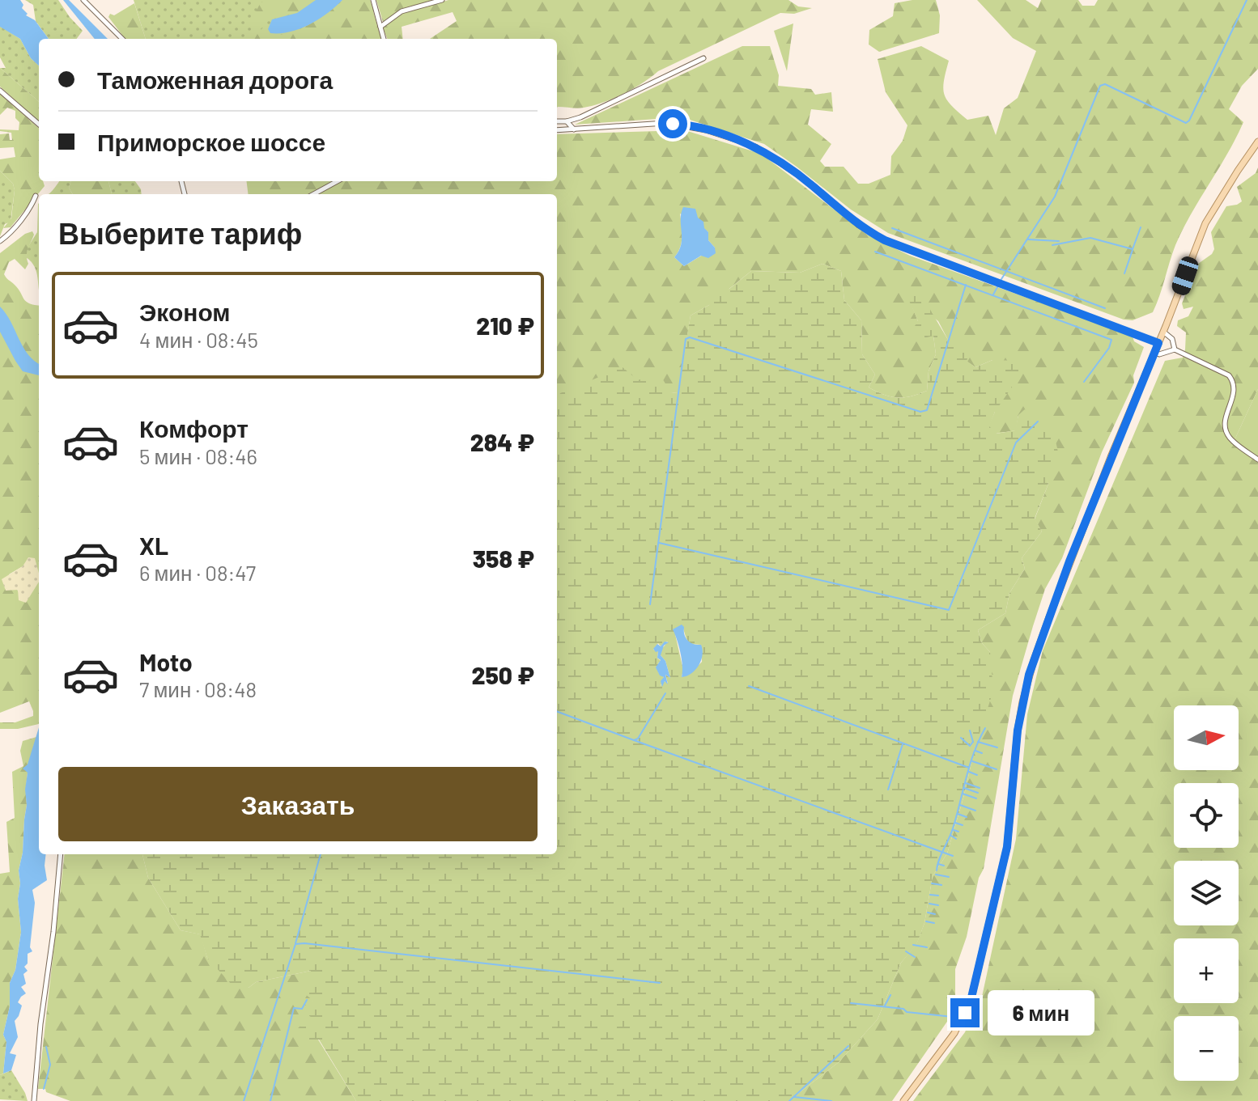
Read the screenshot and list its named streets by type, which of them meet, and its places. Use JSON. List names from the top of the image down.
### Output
{
  "north": "right",
  "page": {
    "banner": ["Таможенная дорога", "Приморское шоссе"],
    "heading": "Выберите тариф",
    "list": [
      {
        "name": "Эконом",
        "note": "4 мин · 08:45",
        "value": "210 ₽"
      },
      {
        "name": "Комфорт",
        "note": "5 мин · 08:46",
        "value": "284 ₽"
      },
      {
        "name": "XL",
        "note": "6 мин · 08:47",
        "value": "358 ₽"
      },
      {
        "name": "Moto",
        "note": "7 мин · 08:48",
        "value": "250 ₽"
      }
    ],
    "map_buttons": ["+", "−"],
    "buttons": "Заказать",
    "bubble": "6 мин"
  }
}
